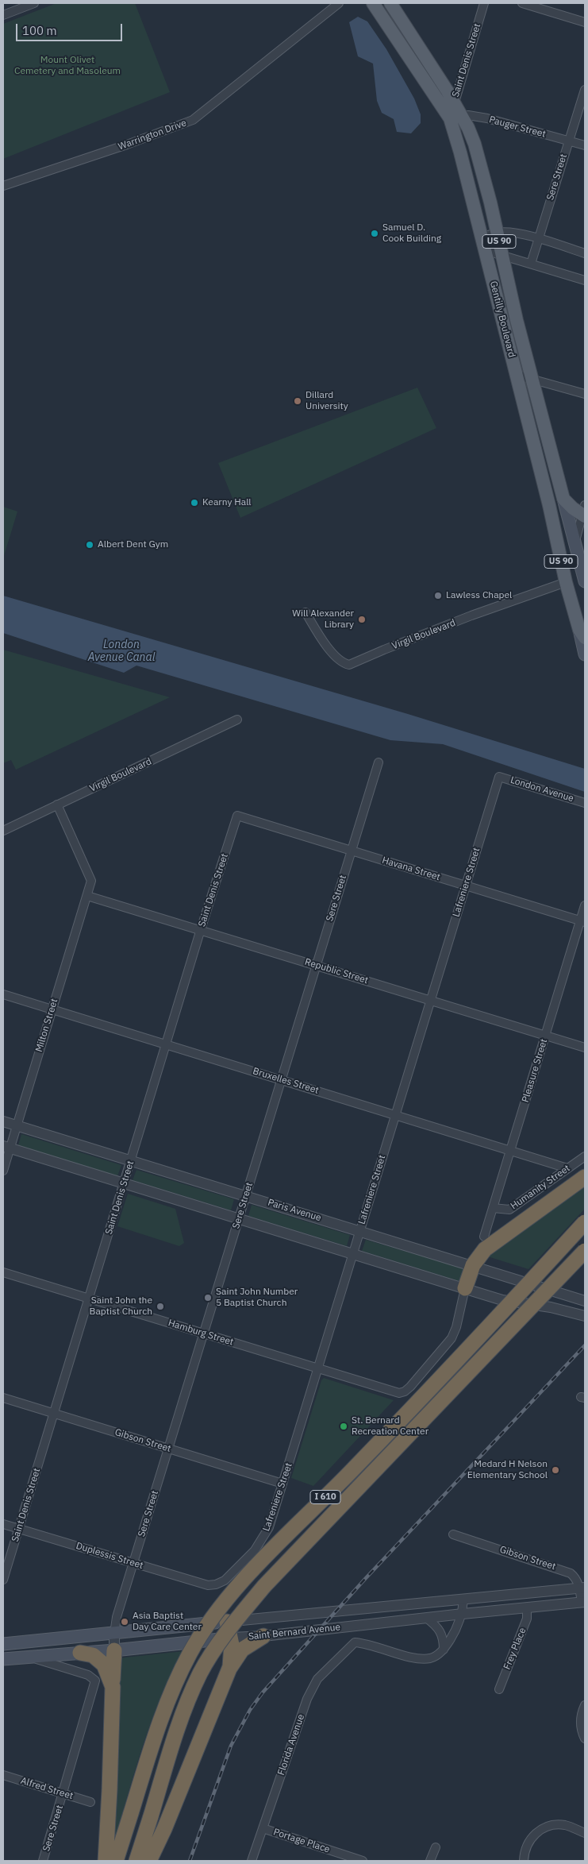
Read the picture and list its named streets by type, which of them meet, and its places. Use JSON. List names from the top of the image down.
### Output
{
  "streets": {
    "highway": ["I 610"],
    "main road": ["US 90", "Gentilly Boulevard", "Saint Bernard Avenue"],
    "street": [
      "Saint Denis Street",
      "Pauger Street",
      "Warrington Drive",
      "Sere Street",
      "Virgil Boulevard",
      "London Avenue",
      "Havana Street",
      "Lafreniere Street",
      "Republic Street",
      "Milton Street",
      "Pleasure Street",
      "Bruxelles Street",
      "Humanity Street",
      "Paris Avenue",
      "Hamburg Street",
      "Gibson Street",
      "Duplessis Street",
      "Frey Place",
      "Florida Avenue",
      "Alfred Street",
      "Portage Place"
    ]
  },
  "crossings": [
    ["Saint Denis Street", "Gentilly Boulevard"],
    ["Saint Denis Street", "Havana Street"],
    ["Saint Denis Street", "Republic Street"],
    ["Saint Denis Street", "Bruxelles Street"],
    ["Saint Denis Street", "Paris Avenue"],
    ["Saint Denis Street", "Hamburg Street"],
    ["Saint Denis Street", "Gibson Street"],
    ["Saint Denis Street", "Duplessis Street"],
    ["Pauger Street", "Sere Street"],
    ["Pauger Street", "Gentilly Boulevard"],
    ["Sere Street", "Havana Street"],
    ["Sere Street", "Republic Street"],
    ["Sere Street", "Bruxelles Street"],
    ["Sere Street", "Paris Avenue"],
    ["Sere Street", "Hamburg Street"],
    ["Sere Street", "Gibson Street"],
    ["Sere Street", "Duplessis Street"],
    ["Sere Street", "Saint Bernard Avenue"],
    ["Sere Street", "Alfred Street"],
    ["Gentilly Boulevard", "Virgil Boulevard"],
    ["Virgil Boulevard", "Milton Street"],
    ["London Avenue", "Lafreniere Street"],
    ["Havana Street", "Lafreniere Street"],
    ["Havana Street", "Pleasure Street"],
    ["Lafreniere Street", "Republic Street"],
    ["Lafreniere Street", "Bruxelles Street"],
    ["Lafreniere Street", "Paris Avenue"],
    ["Lafreniere Street", "Hamburg Street"],
    ["Lafreniere Street", "Gibson Street"],
    ["Lafreniere Street", "Duplessis Street"],
    ["Republic Street", "Milton Street"],
    ["Republic Street", "Pleasure Street"],
    ["Milton Street", "Bruxelles Street"],
    ["Milton Street", "Paris Avenue"],
    ["Pleasure Street", "Bruxelles Street"],
    ["Pleasure Street", "Humanity Street"],
    ["Bruxelles Street", "Humanity Street"],
    ["Gibson Street", "Saint Bernard Avenue"],
    ["Saint Bernard Avenue", "Frey Place"],
    ["Florida Avenue", "Portage Place"]
  ],
  "water": ["London Avenue Canal"],
  "parks": ["Mount Olivet Cemetery and Masoleum"],
  "places": [
    "Samuel D. Cook Building",
    "Dillard University",
    "Kearny Hall",
    "Albert Dent Gym",
    "Lawless Chapel",
    "Will Alexander Library",
    "Saint John Number 5 Baptist Church",
    "Saint John the Baptist Church",
    "St. Bernard Recreation Center",
    "Medard H Nelson Elementary School",
    "Asia Baptist Day Care Center"
  ],
  "scale_bar": "100 m"
}
